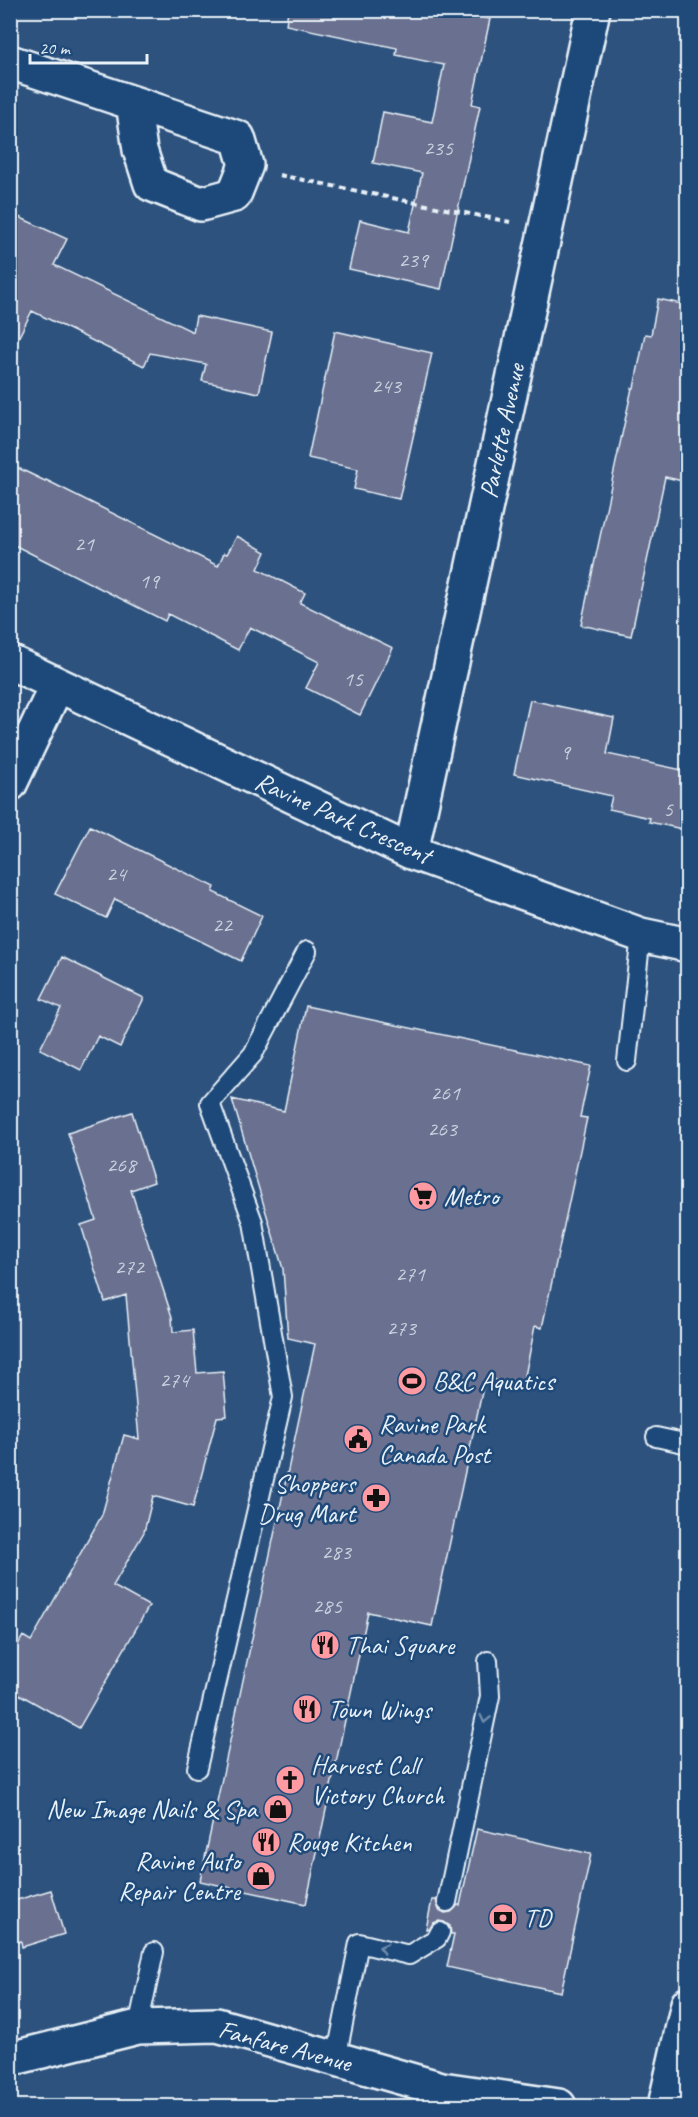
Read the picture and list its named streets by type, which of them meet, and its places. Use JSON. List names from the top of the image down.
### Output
{
  "streets": {
    "street": ["Parlette Avenue", "Ravine Park Crescent", "Fanfare Avenue"]
  },
  "crossings": [
    ["Parlette Avenue", "Ravine Park Crescent"]
  ],
  "places": {
    "supermarket": ["Metro"],
    "sports": ["B&C Aquatics"],
    "public building": ["Ravine Park Canada Post"],
    "pharmacy": ["Shoppers Drug Mart"],
    "restaurant": ["Thai Square", "Town Wings", "Rouge Kitchen"],
    "church": ["Harvest Call Victory Church"],
    "shop": ["New Image Nails & Spa", "Ravine Auto Repair Centre"],
    "bank": ["TD"]
  },
  "house_numbers": [
    "235",
    "239",
    "243",
    "21",
    "19",
    "15",
    "9",
    "5",
    "24",
    "22",
    "261",
    "263",
    "268",
    "272",
    "271",
    "273",
    "274",
    "283",
    "285"
  ],
  "scale_bar": "20 m"
}
